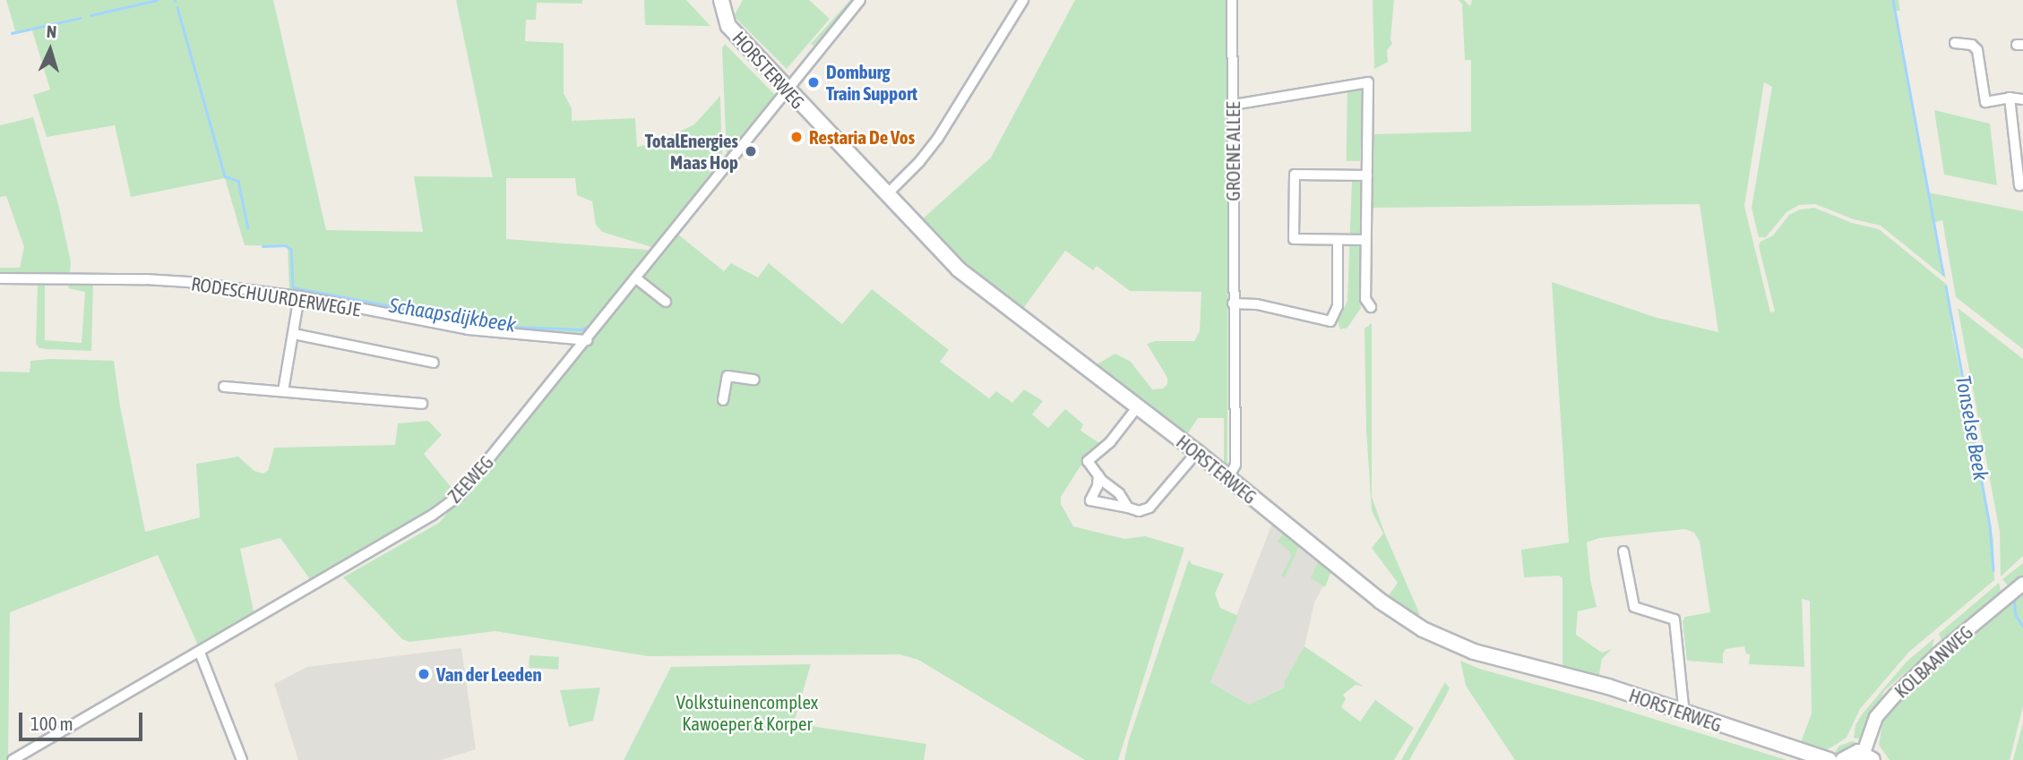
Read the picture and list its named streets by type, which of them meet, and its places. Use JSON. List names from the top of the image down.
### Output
{
  "streets": {
    "main road": ["HORSTERWEG"],
    "street": [
      "GROENE ALLEE",
      "RODESCHUURDERWEGJE",
      "ZEEWEG",
      "KOLBAANWEG"
    ]
  },
  "crossings": [
    ["HORSTERWEG", "GROENE ALLEE"],
    ["HORSTERWEG", "ZEEWEG"],
    ["RODESCHUURDERWEGJE", "ZEEWEG"]
  ],
  "water": ["Schaapsdijkbeek", "Tonselse Beek"],
  "parks": ["Volkstuinencomplex Kawoeper & Korper"],
  "places": [
    "Domburg Train Support",
    "Restaria De Vos",
    "TotalEnergies Maas Hop",
    "Van der Leeden"
  ],
  "scale_bar": "100 m",
  "north": "top"
}
